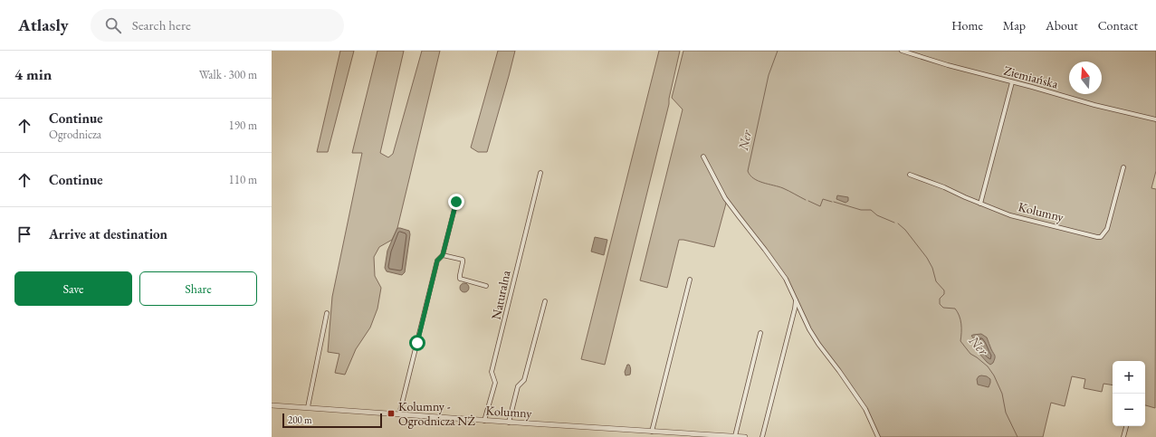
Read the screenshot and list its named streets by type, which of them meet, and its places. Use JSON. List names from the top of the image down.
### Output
{
  "streets": {
    "street": ["Ziemiańska", "Kolumny", "Naturalna"]
  },
  "crossings": [
    ["Kolumny", "Naturalna"]
  ],
  "water": ["Ner"],
  "places": {
    "transit": ["Kolumny - Ogrodnicza NŻ"]
  },
  "scale_bar": "200 m",
  "north": "top",
  "page": {
    "header": "Atlasly",
    "search": "Search here",
    "nav": [
      "Home",
      "Map",
      "About",
      "Contact"
    ],
    "heading": ["4 min", "Walk · 300 m"],
    "list": [
      ["Continue", "Ogrodnicza", "190 m"],
      ["Continue", "110 m"],
      "Arrive at destination"
    ],
    "buttons": ["Save", "Share"],
    "map_buttons": ["+", "−"],
    "scale": "200 m"
  }
}
